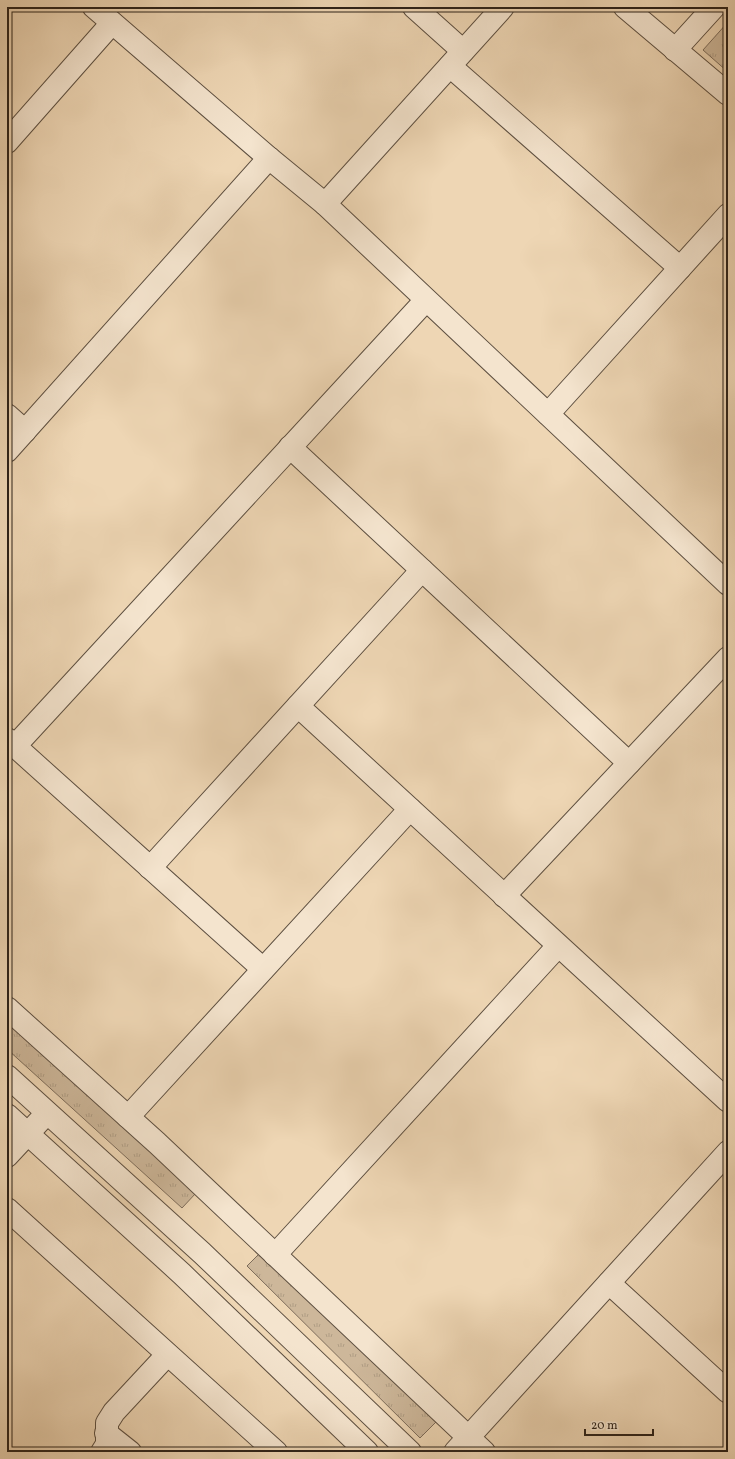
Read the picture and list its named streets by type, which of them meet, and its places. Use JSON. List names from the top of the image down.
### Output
{
  "scale_bar": "20 m"
}
